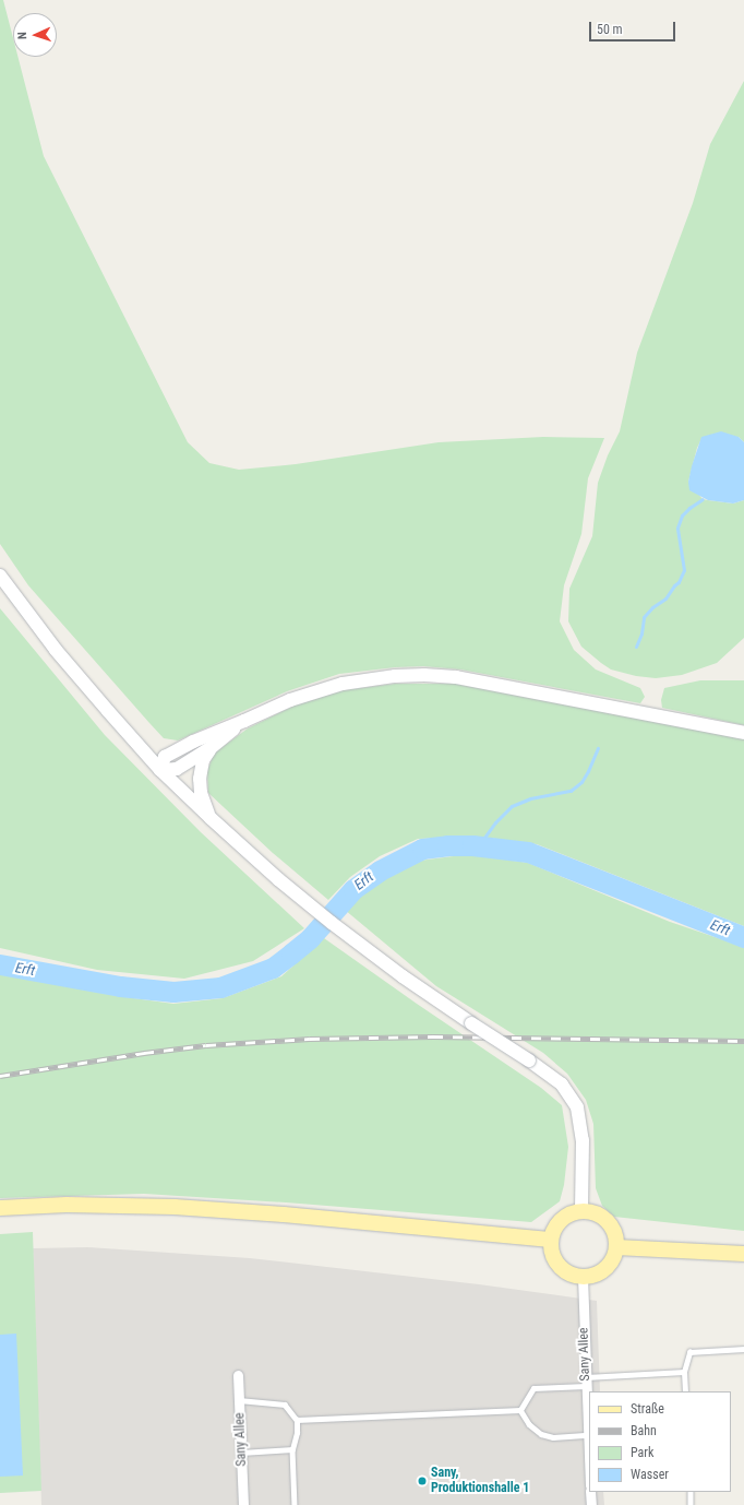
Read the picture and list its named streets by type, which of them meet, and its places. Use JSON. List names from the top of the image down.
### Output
{
  "streets": {
    "street": ["Sany Allee"]
  },
  "water": ["Erft"],
  "places": ["Sany, Produktionshalle 1"],
  "legend": [
    "Straße",
    "Bahn",
    "Park",
    "Wasser"
  ],
  "scale_bar": "50 m",
  "north": "left"
}
